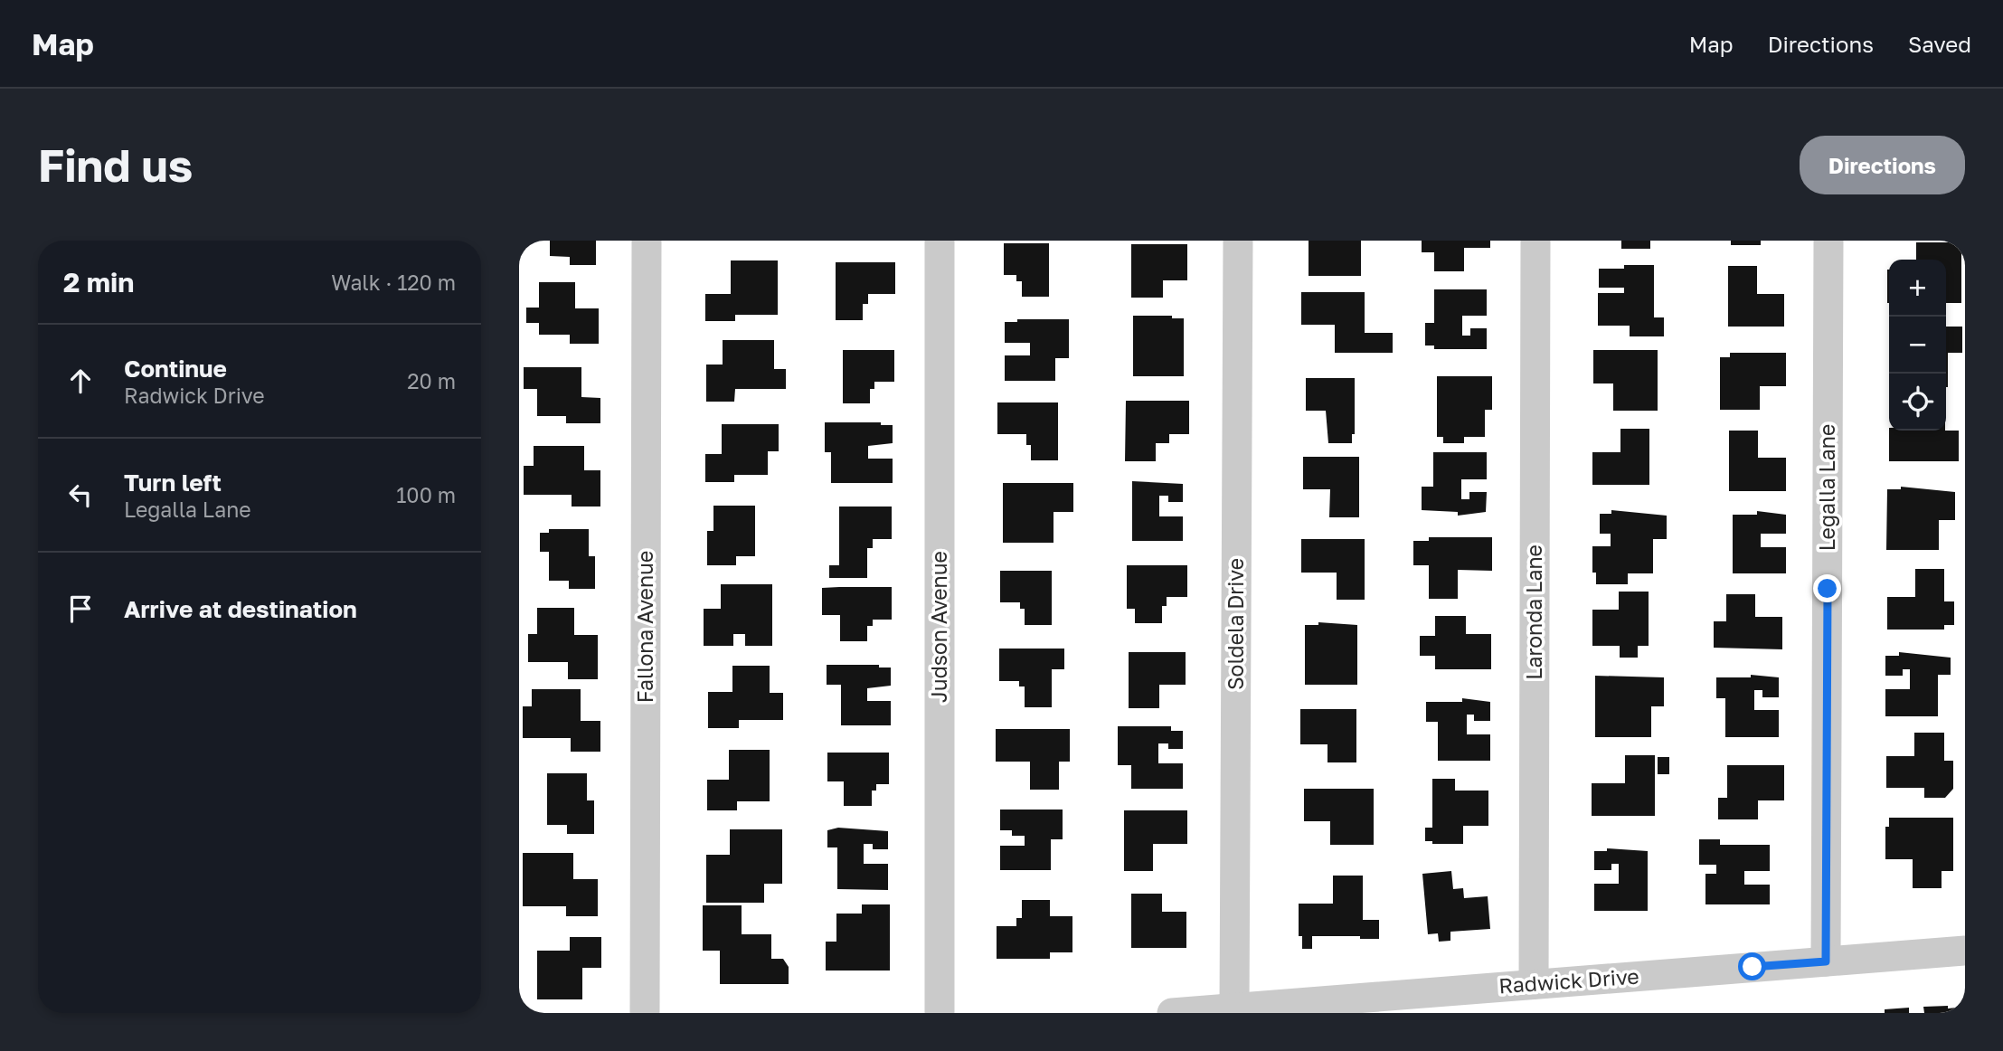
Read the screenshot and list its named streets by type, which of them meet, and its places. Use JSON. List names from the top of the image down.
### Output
{
  "streets": {
    "street": [
      "Legalla Lane",
      "Laronda Lane",
      "Soldela Drive",
      "Fallona Avenue",
      "Judson Avenue",
      "Radwick Drive"
    ]
  },
  "crossings": [
    ["Legalla Lane", "Radwick Drive"],
    ["Laronda Lane", "Radwick Drive"],
    ["Soldela Drive", "Radwick Drive"]
  ],
  "page": {
    "header": "Map",
    "nav": ["Map", "Directions", "Saved"],
    "buttons": "Directions",
    "title": "Find us",
    "heading": ["2 min", "Walk · 120 m"],
    "map_buttons": ["+", "−"],
    "list": [
      ["Continue", "Radwick Drive", "20 m"],
      ["Turn left", "Legalla Lane", "100 m"],
      "Arrive at destination"
    ]
  }
}
